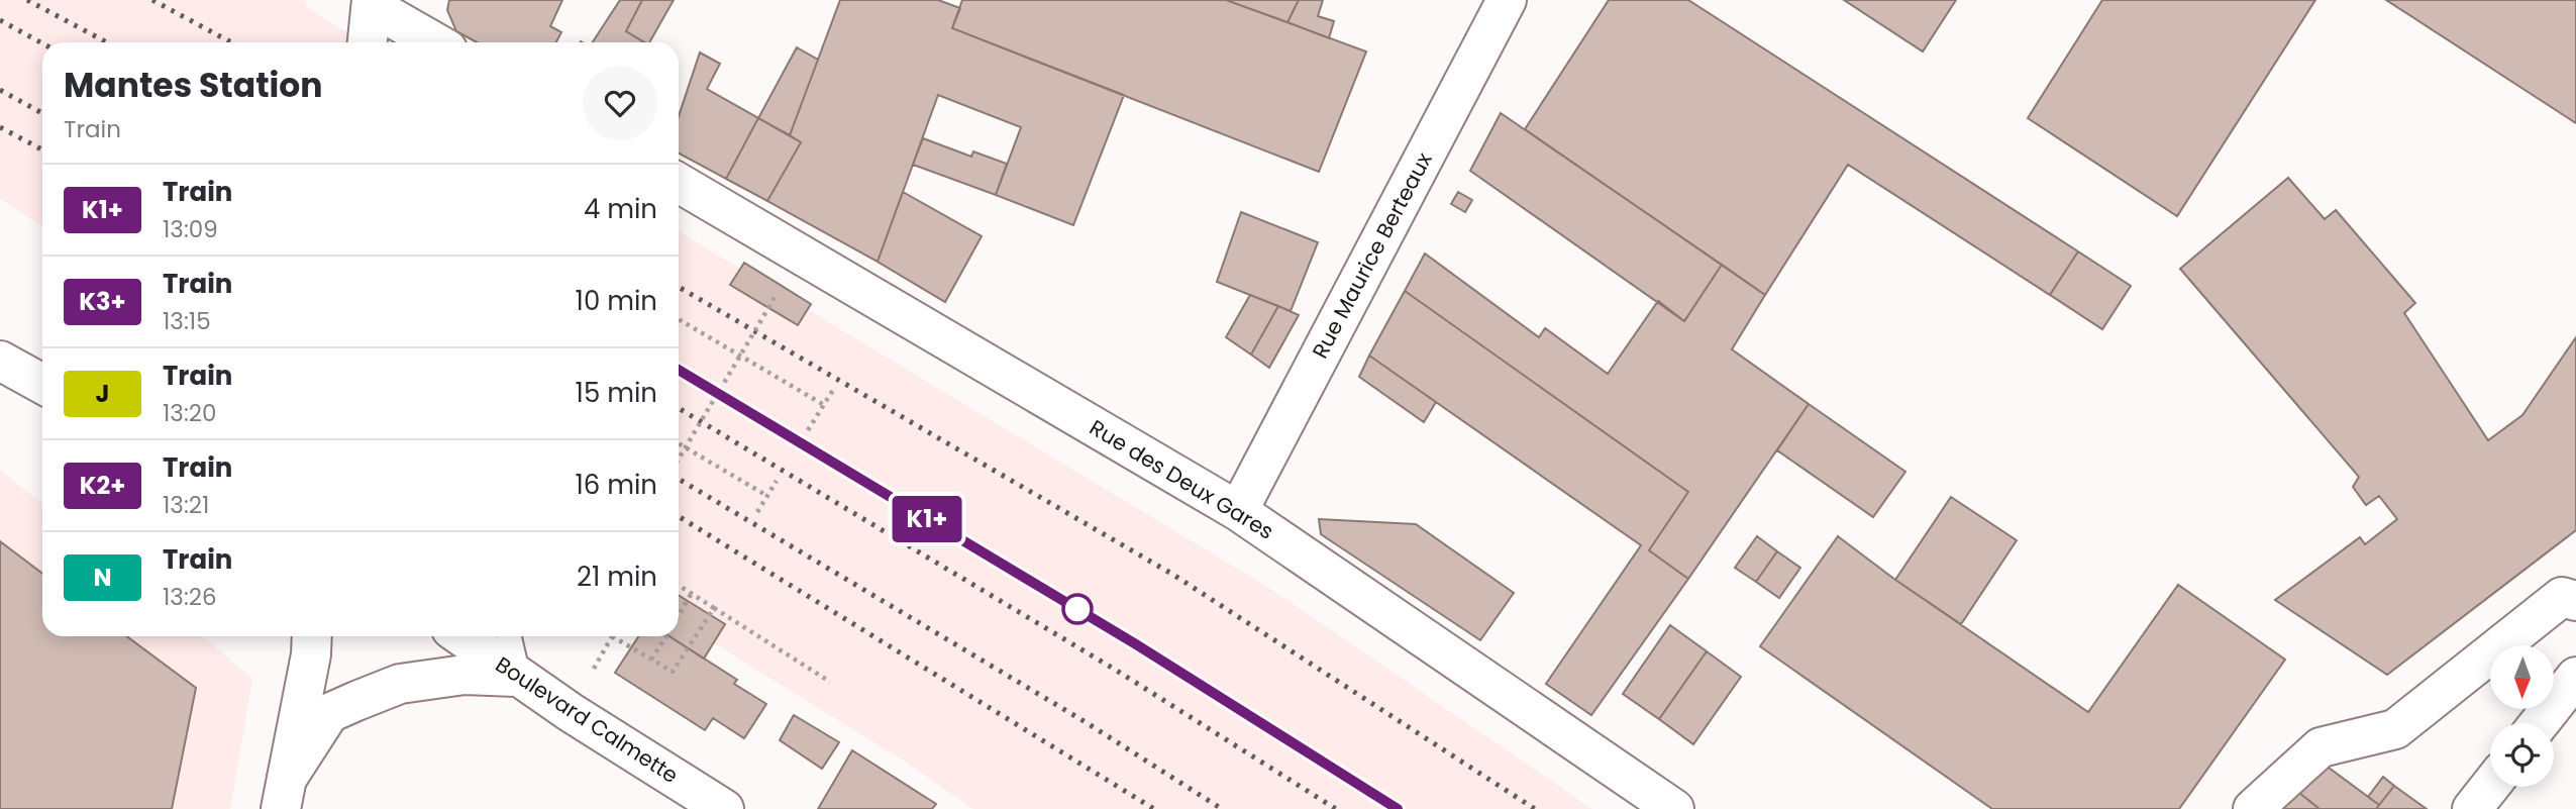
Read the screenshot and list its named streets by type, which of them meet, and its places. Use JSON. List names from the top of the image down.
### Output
{
  "streets": {
    "street": ["Rue Maurice Berteaux", "Rue des Deux Gares", "Boulevard Calmette"]
  },
  "crossings": [
    ["Rue Maurice Berteaux", "Rue des Deux Gares"]
  ],
  "north": "bottom",
  "page": {
    "on_map": "K1+",
    "heading": ["Mantes Station", "Train"],
    "list": [
      {
        "mark": "K1+",
        "name": "Train",
        "note": "13:09",
        "value": "4 min"
      },
      {
        "mark": "K3+",
        "name": "Train",
        "note": "13:15",
        "value": "10 min"
      },
      {
        "mark": "J",
        "name": "Train",
        "note": "13:20",
        "value": "15 min"
      },
      {
        "mark": "K2+",
        "name": "Train",
        "note": "13:21",
        "value": "16 min"
      },
      {
        "mark": "N",
        "name": "Train",
        "note": "13:26",
        "value": "21 min"
      }
    ]
  }
}
